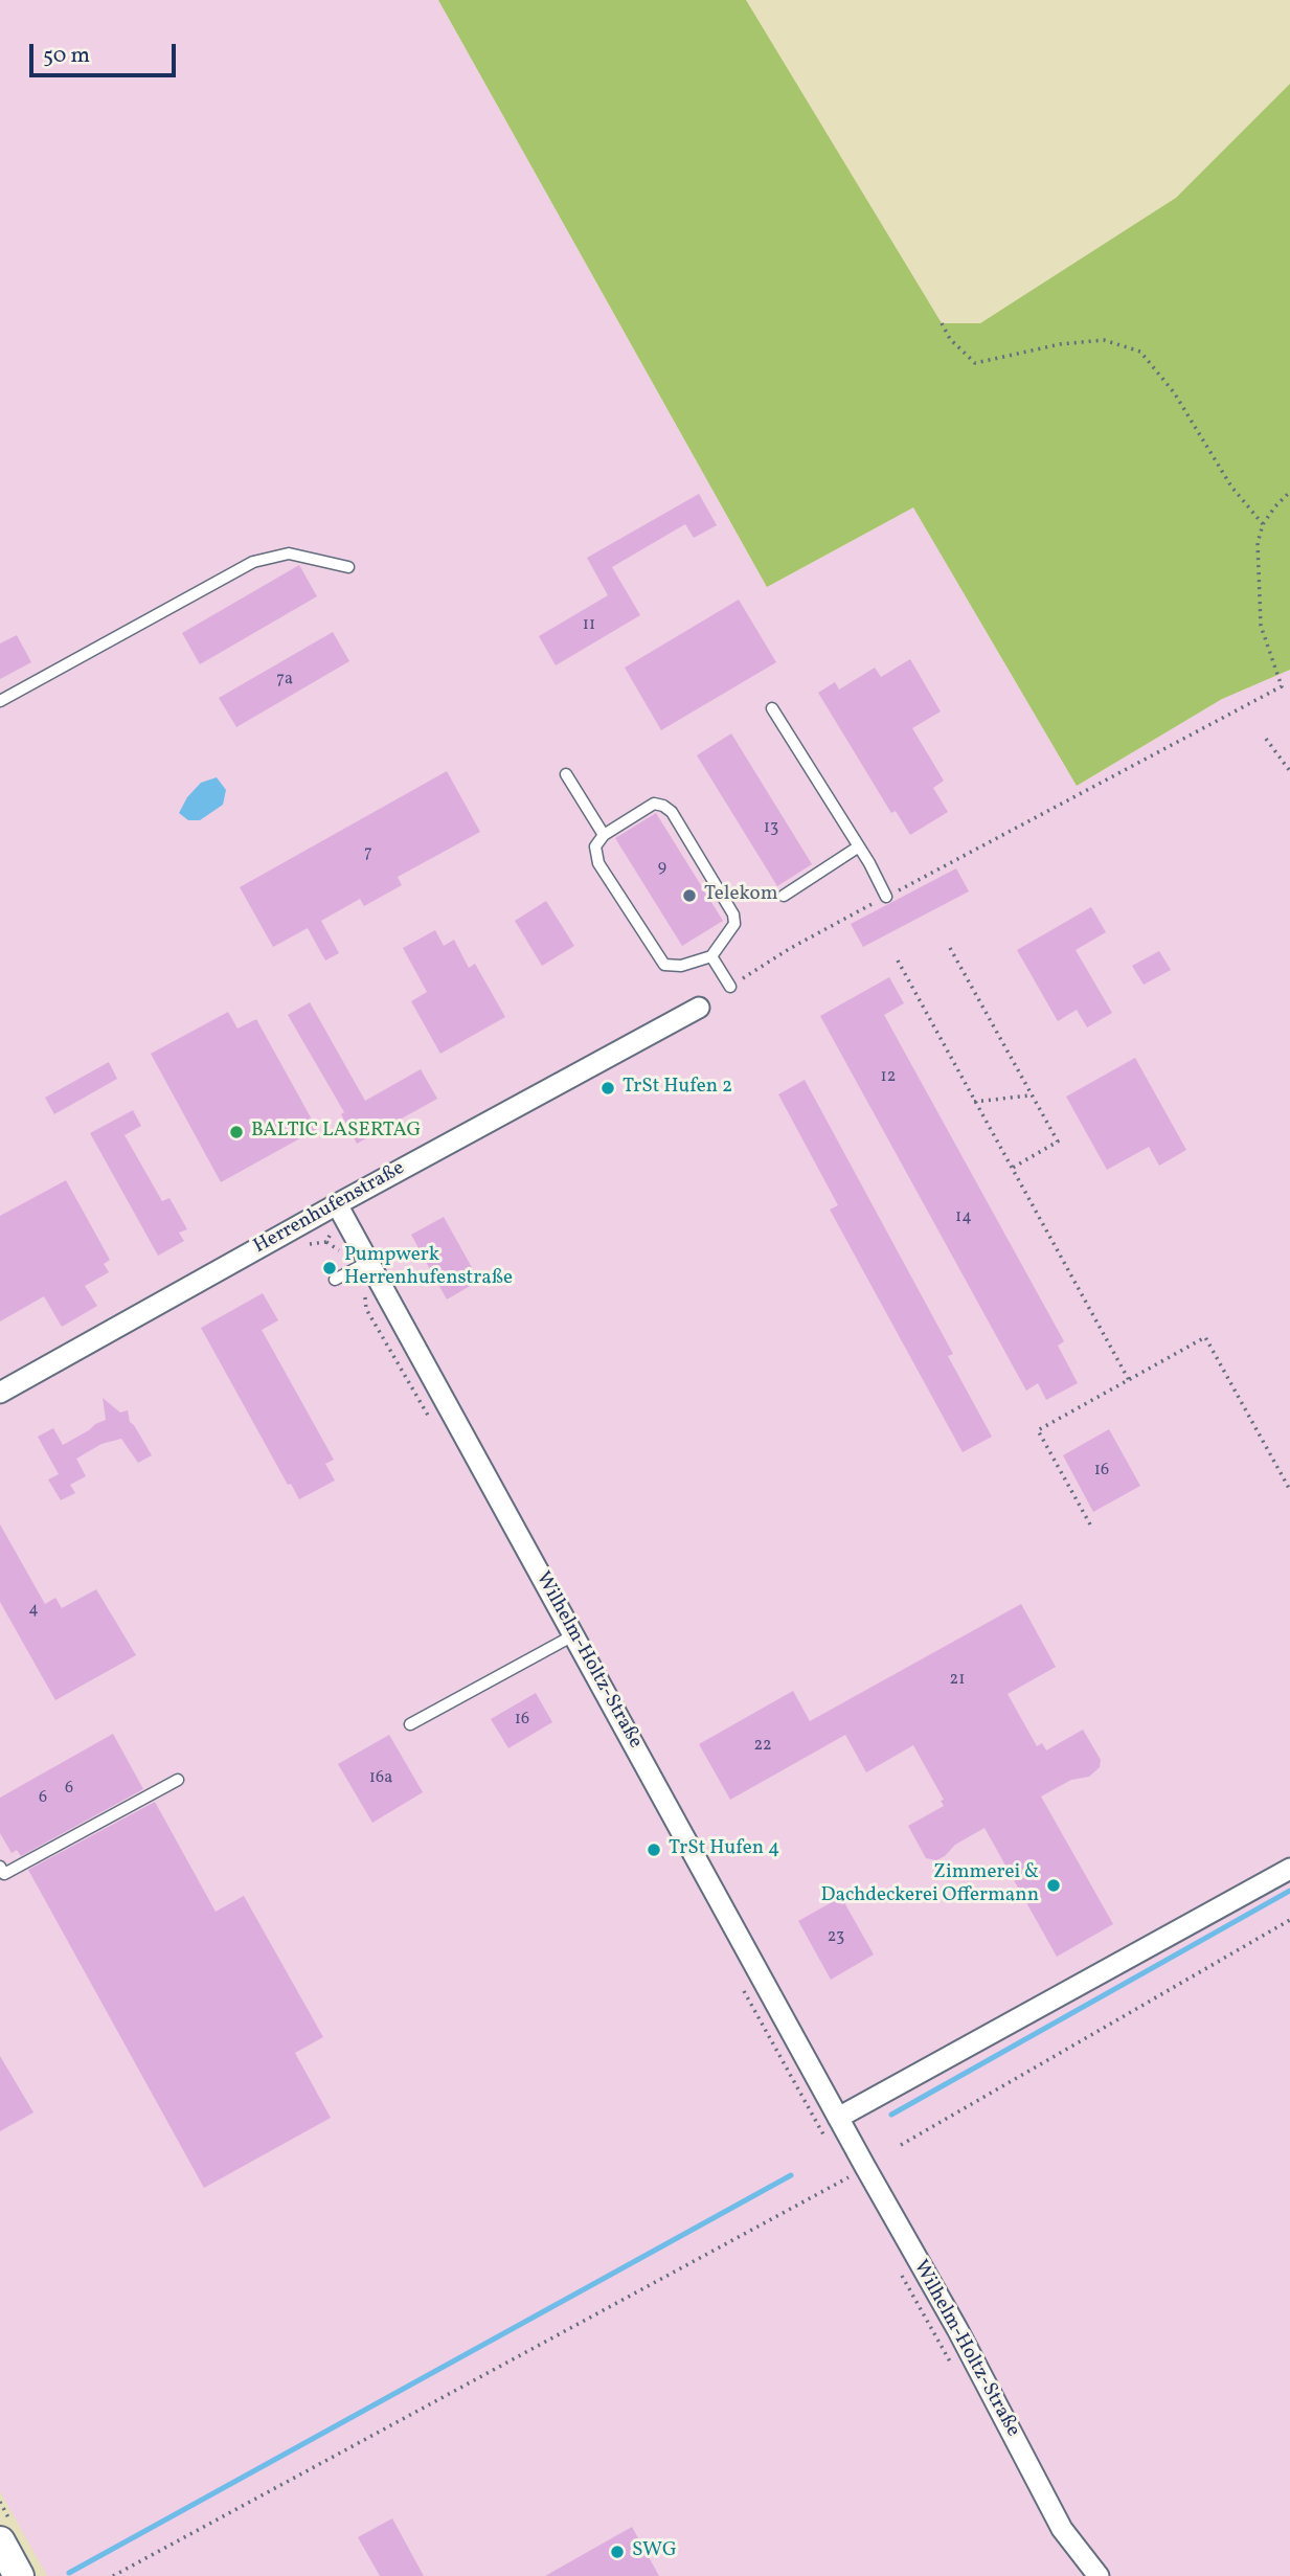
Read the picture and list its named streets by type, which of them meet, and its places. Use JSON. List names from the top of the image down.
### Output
{
  "streets": {
    "street": ["Herrenhufenstraße", "Wilhelm-Holtz-Straße"]
  },
  "crossings": [
    ["Herrenhufenstraße", "Wilhelm-Holtz-Straße"]
  ],
  "places": [
    "Telekom",
    "TrSt Hufen 2",
    "BALTIC LASERTAG",
    "Pumpwerk Herrenhufenstraße",
    "TrSt Hufen 4",
    "Zimmerei & Dachdeckerei Offermann",
    "SWG"
  ],
  "house_numbers": [
    "11",
    "7a",
    "13",
    "7",
    "9",
    "12",
    "14",
    "16",
    "4",
    "21",
    "16",
    "22",
    "16a",
    "6",
    "6",
    "23"
  ],
  "scale_bar": "50 m"
}
